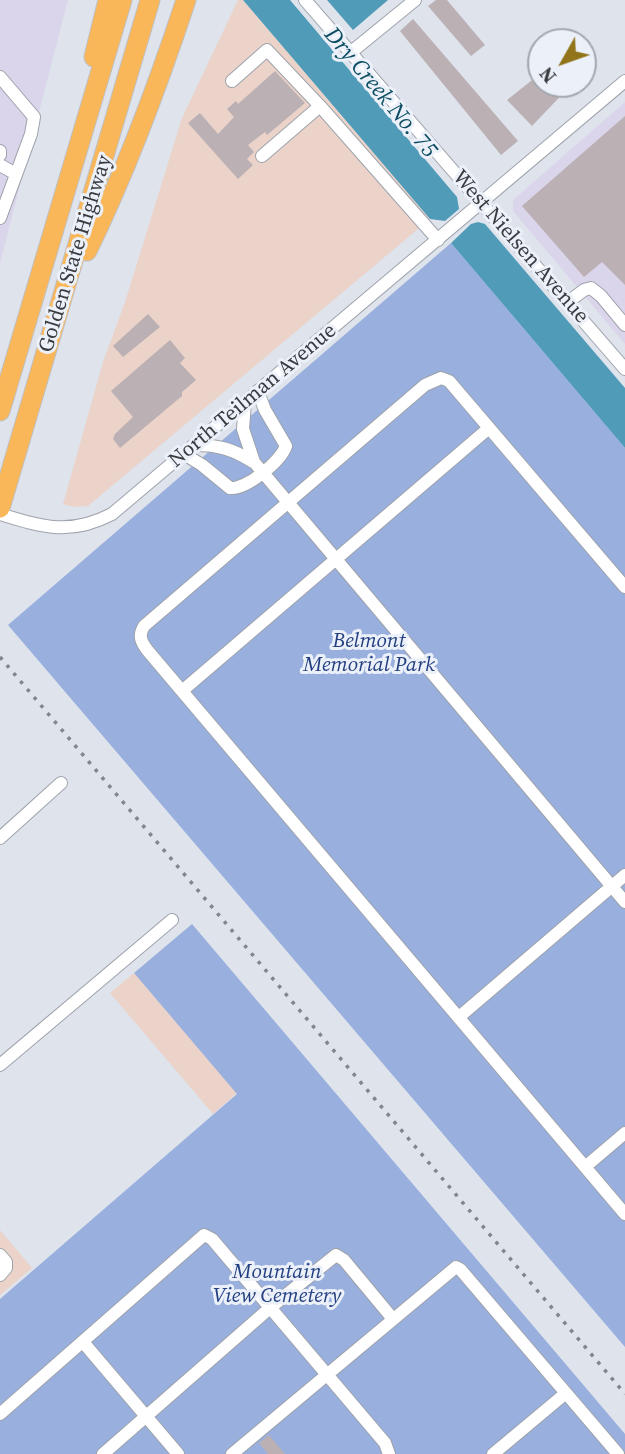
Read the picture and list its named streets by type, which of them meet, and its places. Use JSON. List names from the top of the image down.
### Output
{
  "streets": {
    "highway": ["Golden State Highway"],
    "street": ["West Nielsen Avenue", "North Teilman Avenue"]
  },
  "crossings": [
    ["West Nielsen Avenue", "North Teilman Avenue"]
  ],
  "water": ["Dry Creek No. 75"],
  "parks": ["Belmont Memorial Park", "Mountain View Cemetery"],
  "north": "bottom left"
}
